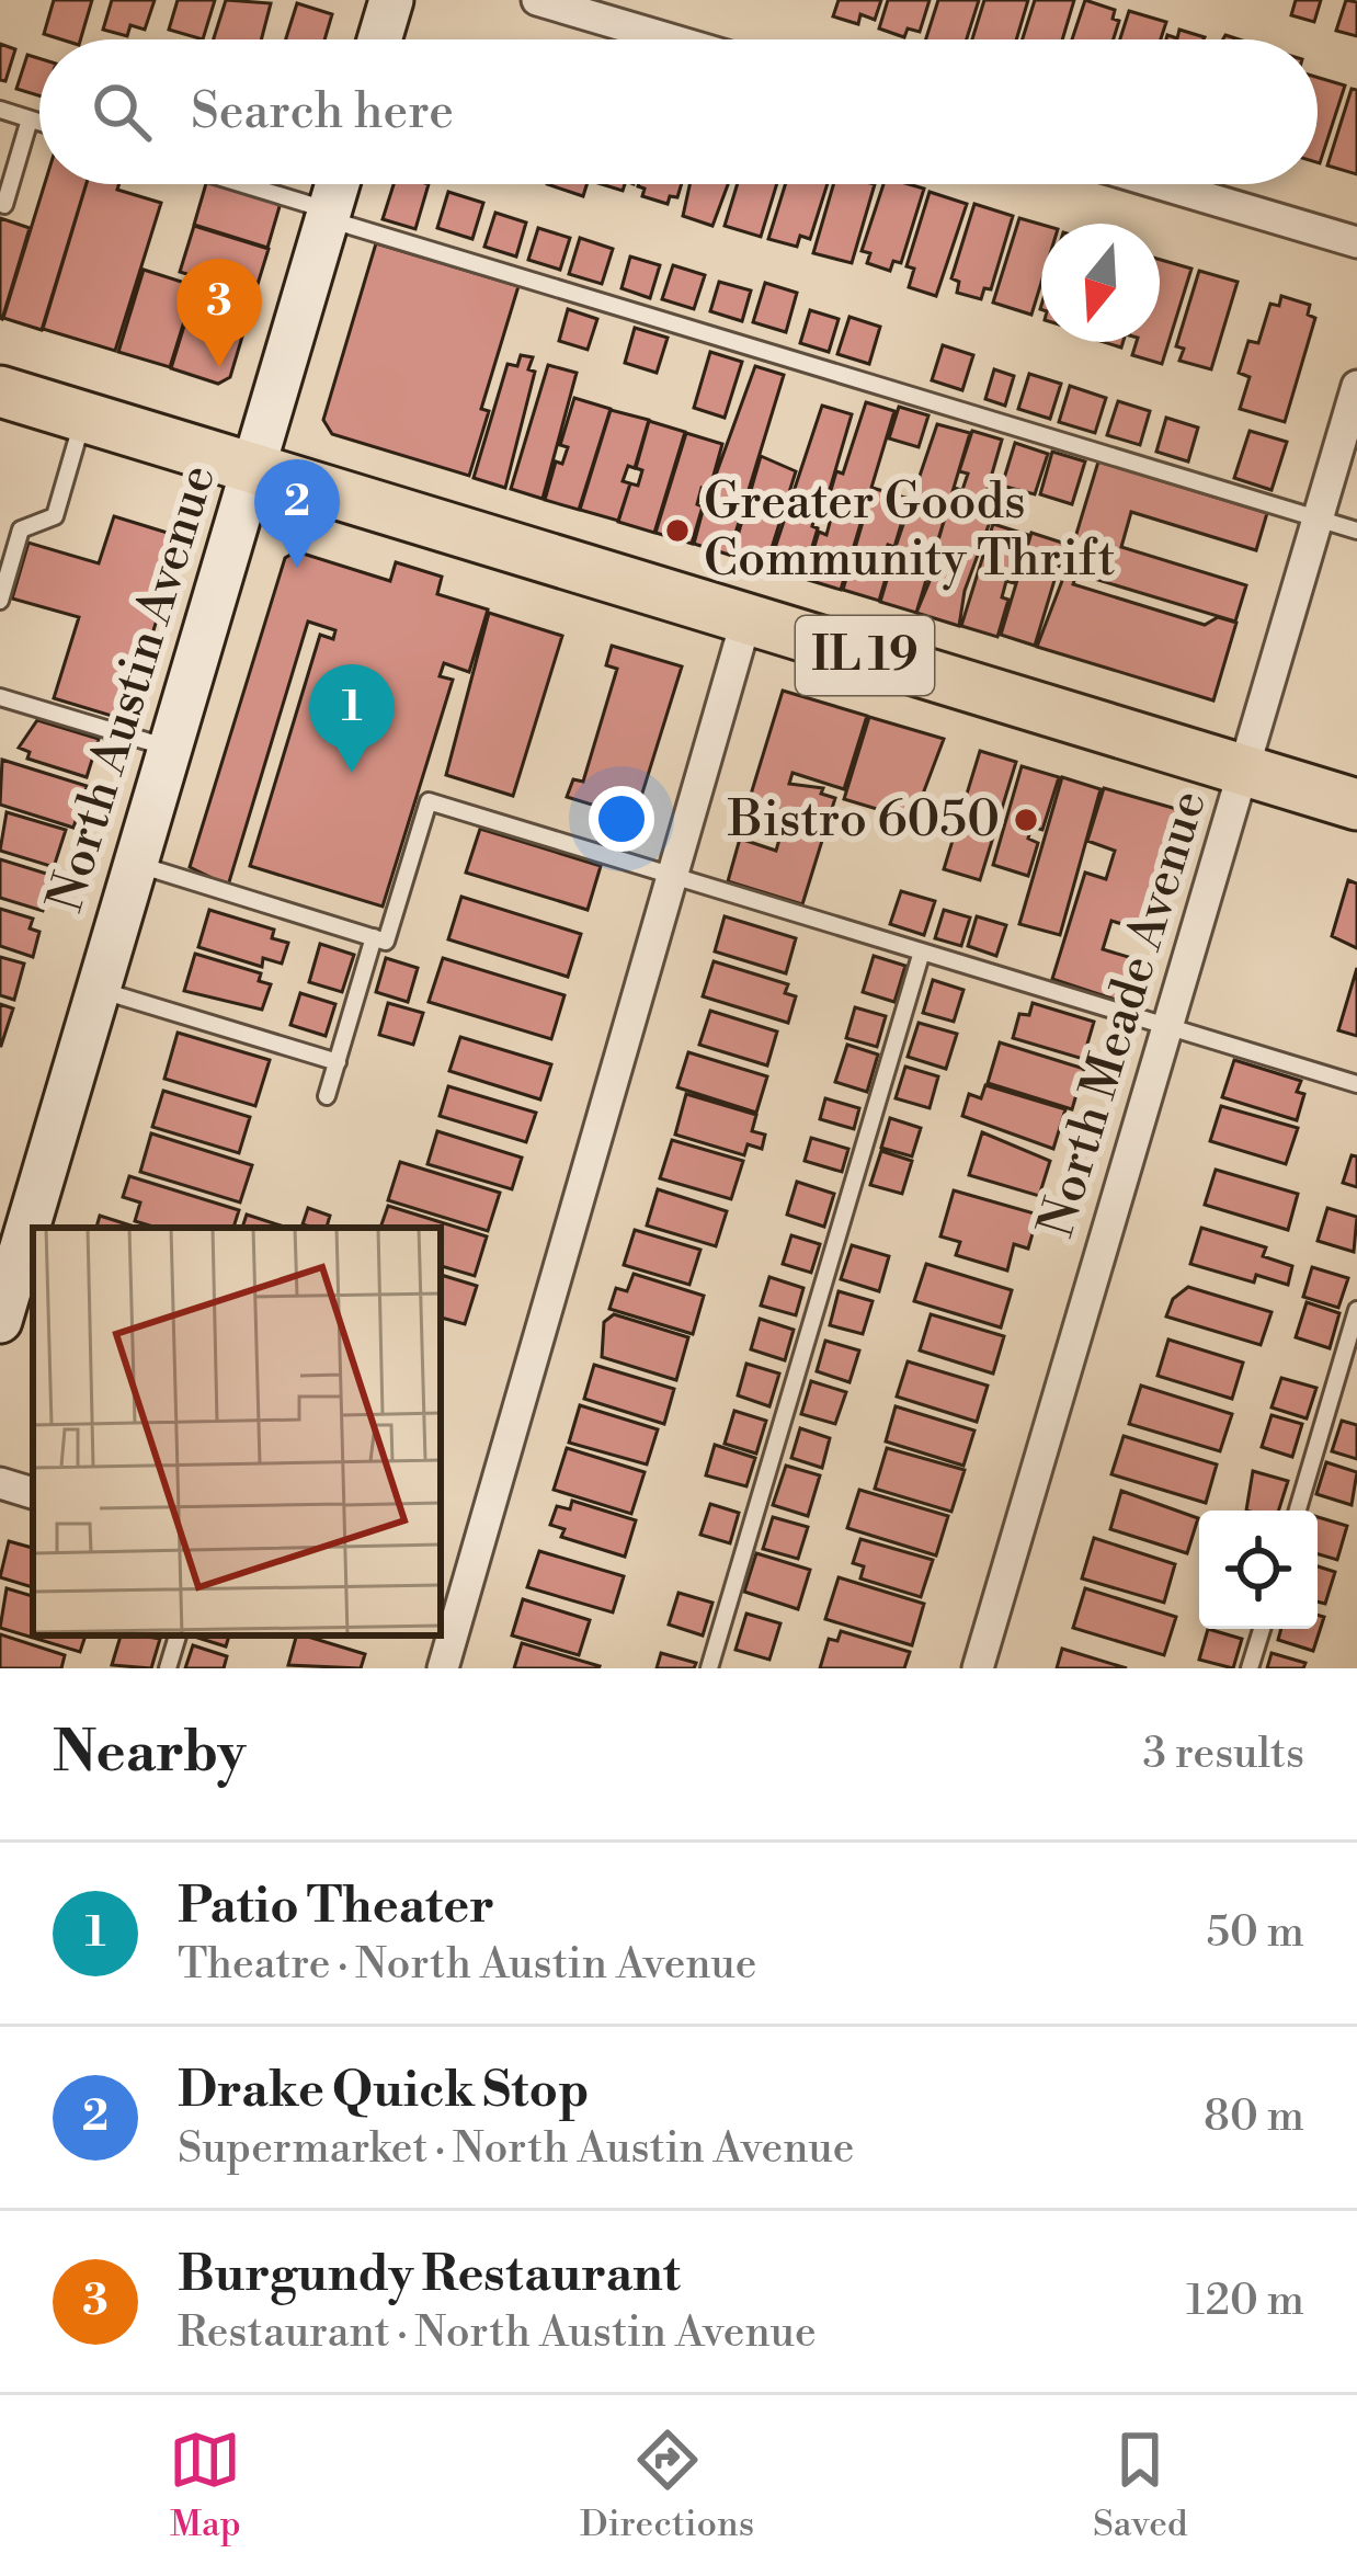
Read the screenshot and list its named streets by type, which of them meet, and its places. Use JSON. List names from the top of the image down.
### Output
{
  "streets": {
    "main road": ["IL 19"],
    "street": ["North Austin Avenue", "North Meade Avenue"]
  },
  "crossings": [
    ["IL 19", "North Austin Avenue"],
    ["IL 19", "North Meade Avenue"]
  ],
  "places": ["Greater Goods Community Thrift", "Bistro 6050"],
  "north": "bottom",
  "page": {
    "search": "Search here",
    "pins": ["3", "2", "1"],
    "heading": ["Nearby", "3 results"],
    "list": [
      {
        "mark": "1",
        "name": "Patio Theater",
        "note": "Theatre · North Austin Avenue",
        "value": "50 m"
      },
      {
        "mark": "2",
        "name": "Drake Quick Stop",
        "note": "Supermarket · North Austin Avenue",
        "value": "80 m"
      },
      {
        "mark": "3",
        "name": "Burgundy Restaurant",
        "note": "Restaurant · North Austin Avenue",
        "value": "120 m"
      }
    ],
    "nav": ["Map", "Directions", "Saved"]
  }
}
